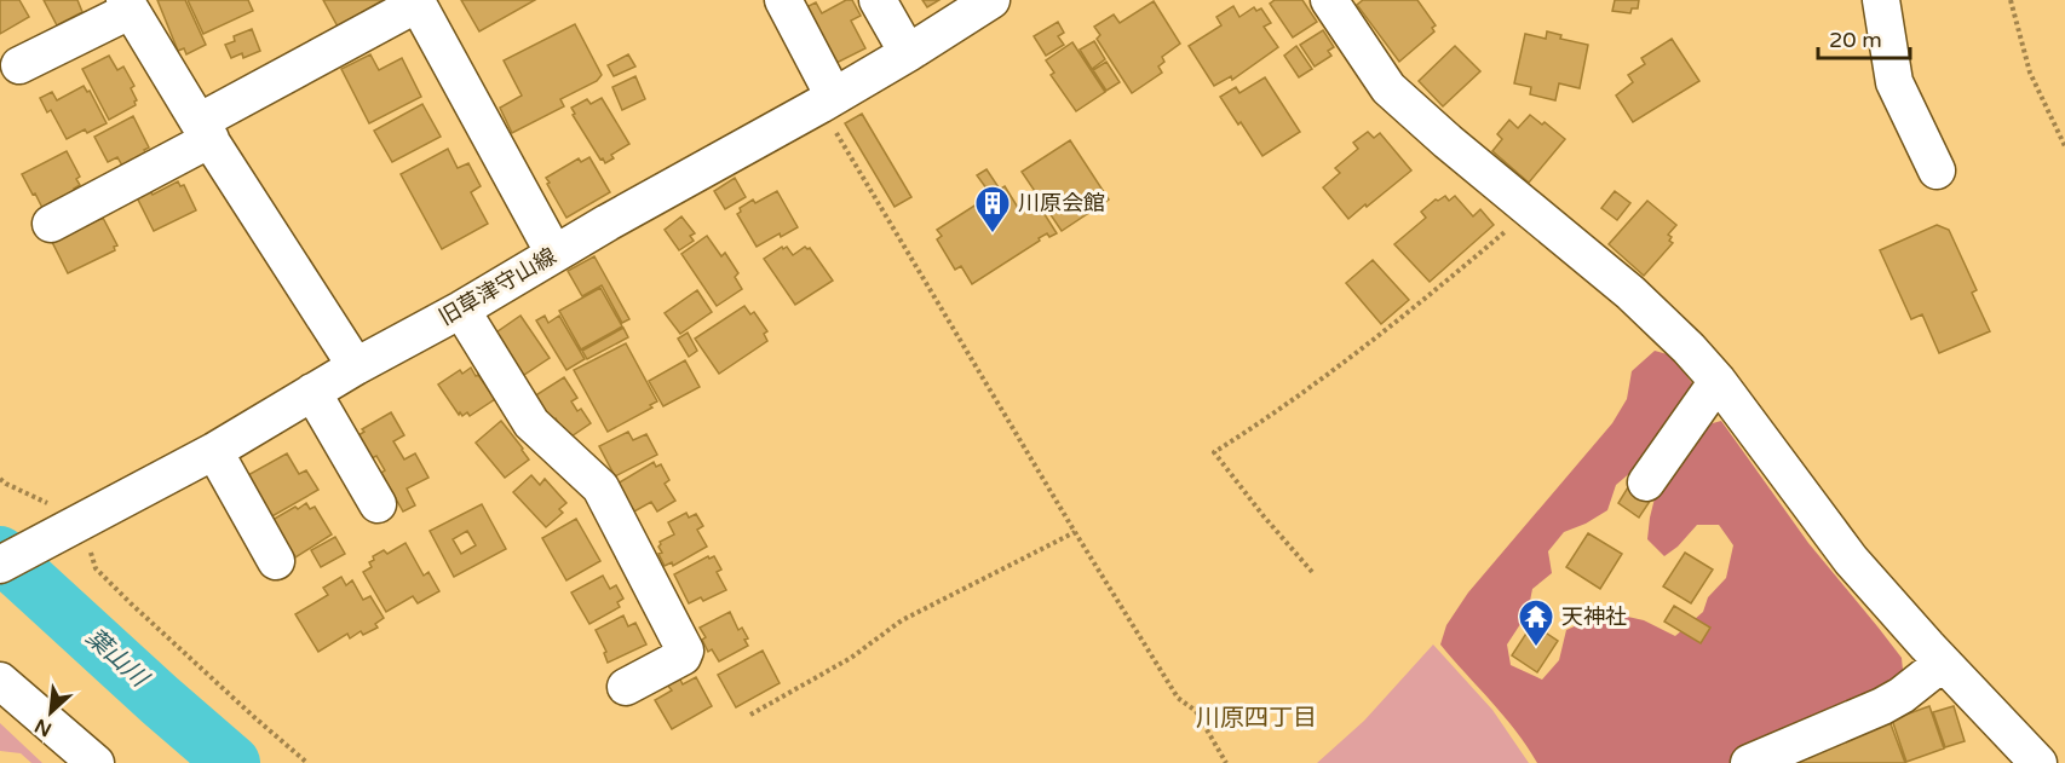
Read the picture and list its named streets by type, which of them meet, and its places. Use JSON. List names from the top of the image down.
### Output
{
  "streets": {
    "street": ["旧草津守山線"]
  },
  "districts": ["川原四丁目"],
  "water": ["葉山川"],
  "places": {
    "building": ["川原会館"],
    "temple": ["天神社"]
  },
  "scale_bar": "20 m",
  "north": "bottom left"
}
